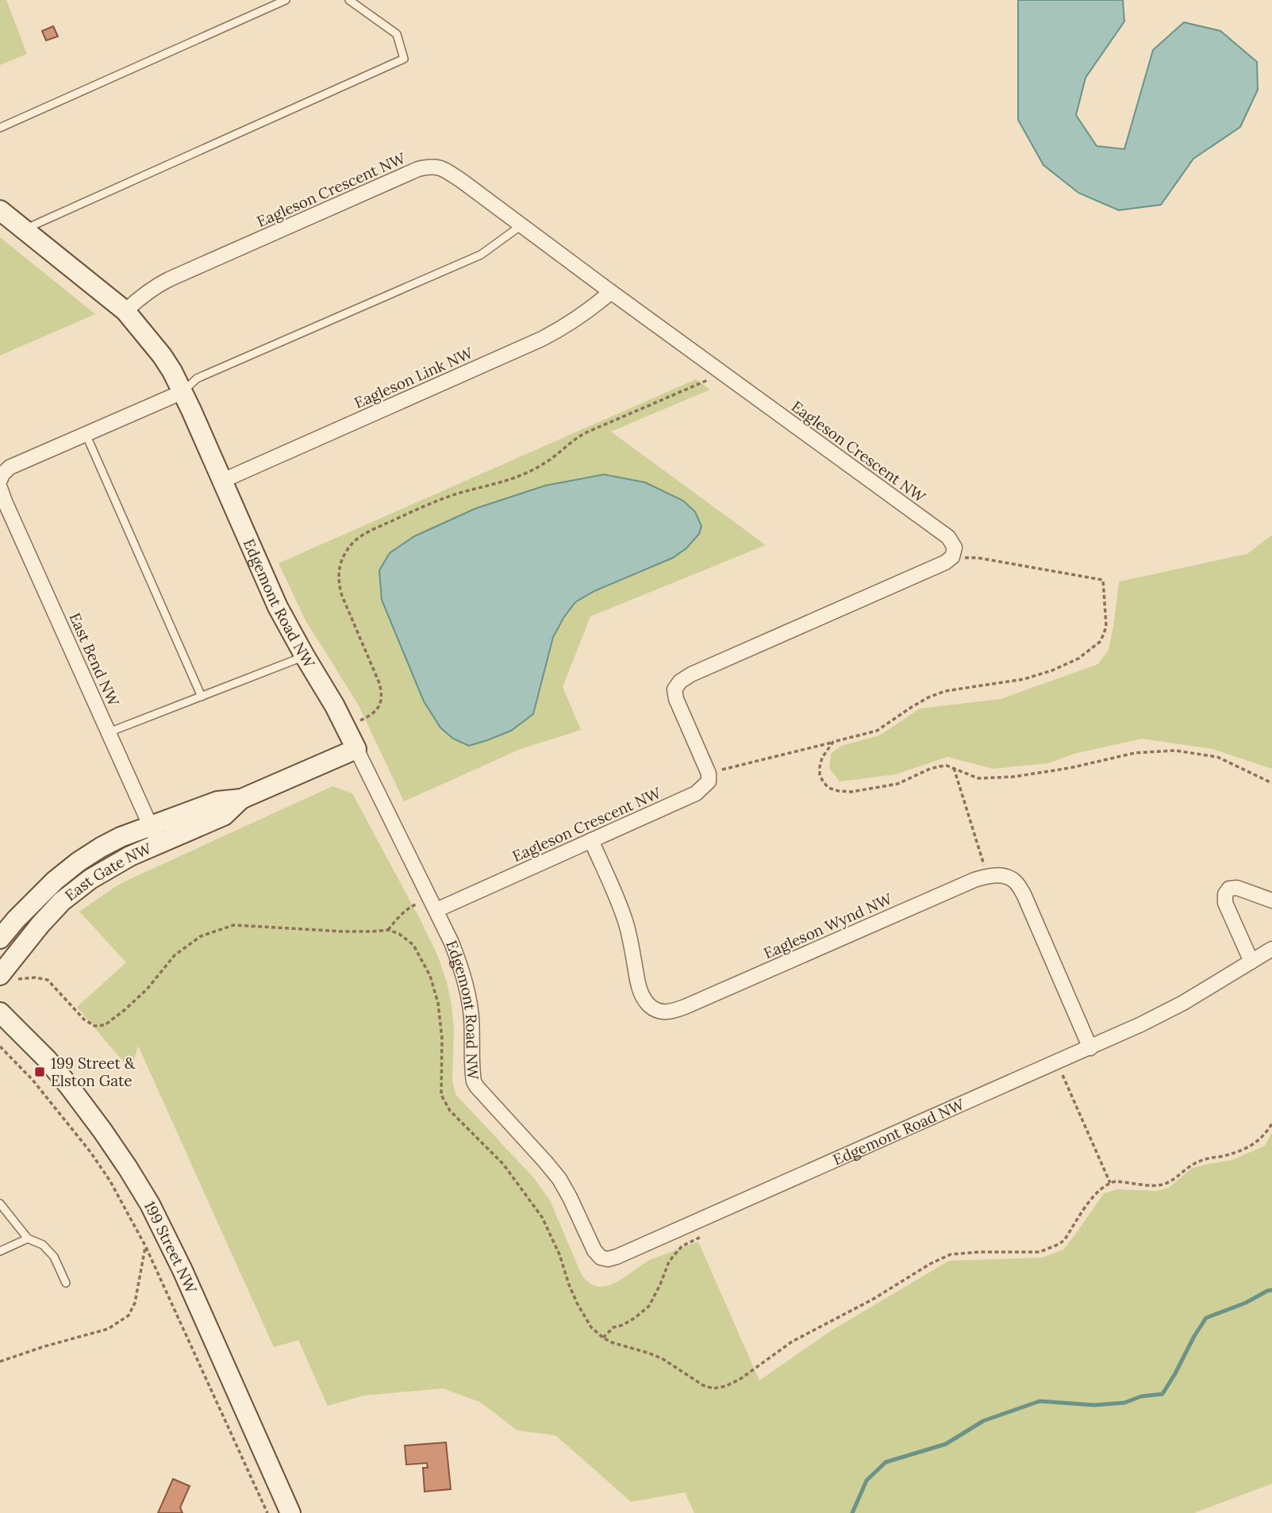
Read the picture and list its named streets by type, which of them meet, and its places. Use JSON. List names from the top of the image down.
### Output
{
  "streets": {
    "street": [
      "Eagleson Crescent NW",
      "Eagleson Link NW",
      "Edgemont Road NW",
      "East Bend NW",
      "East Gate NW",
      "Eagleson Wynd NW",
      "199 Street NW"
    ]
  },
  "crossings": [
    ["Eagleson Crescent NW", "Eagleson Link NW"],
    ["Eagleson Crescent NW", "Edgemont Road NW"],
    ["Eagleson Crescent NW", "Eagleson Wynd NW"],
    ["Eagleson Link NW", "Edgemont Road NW"],
    ["Edgemont Road NW", "East Gate NW"],
    ["East Bend NW", "East Gate NW"]
  ],
  "places": {
    "transit": ["199 Street & Elston Gate"]
  }
}
